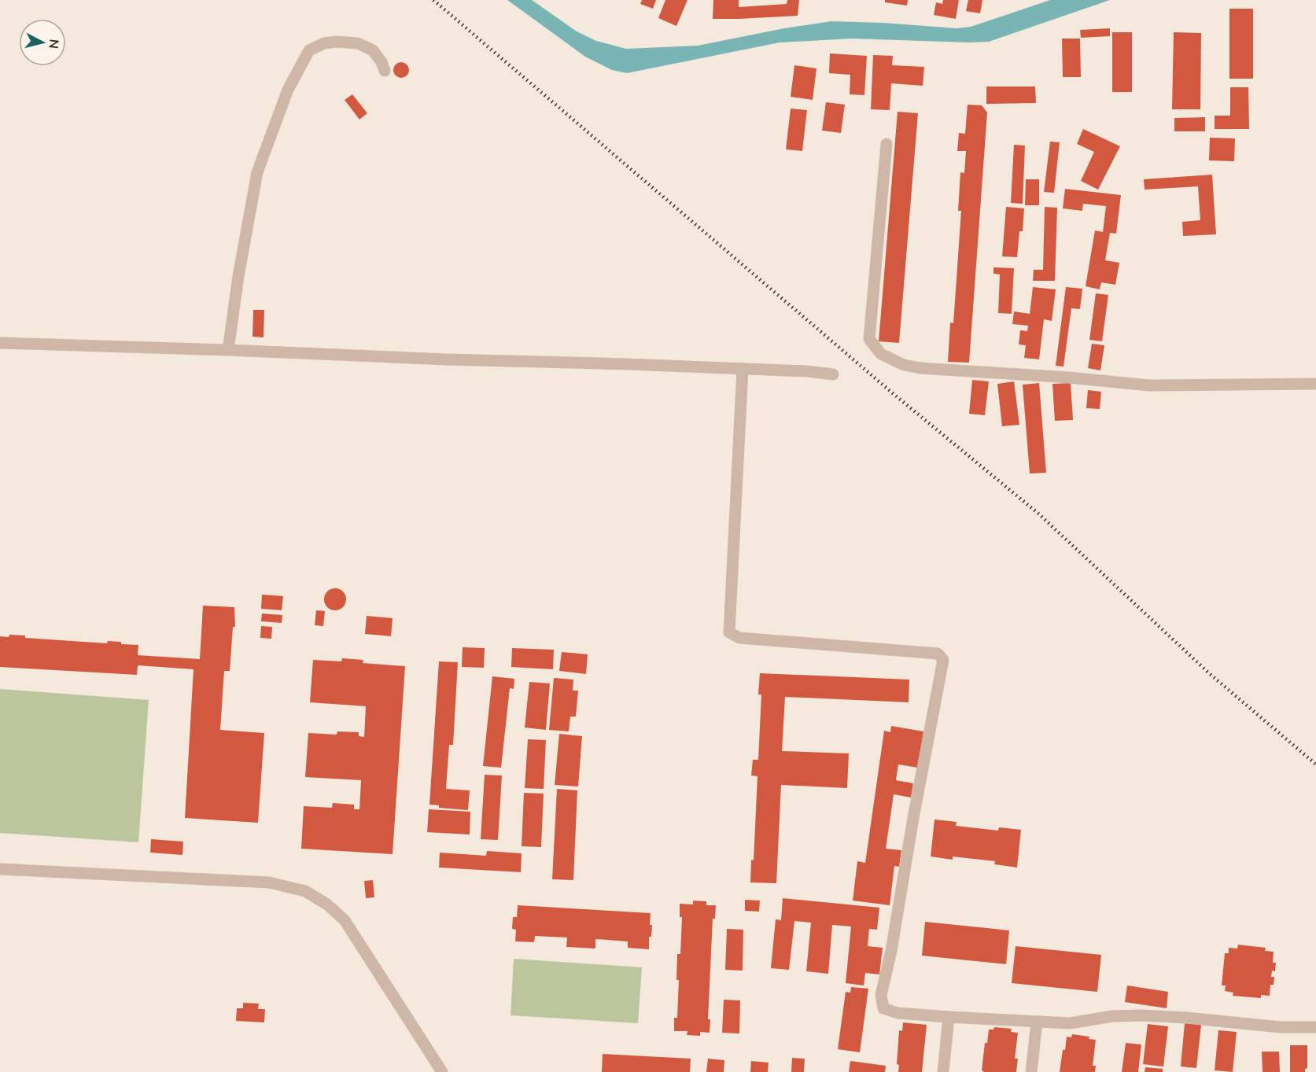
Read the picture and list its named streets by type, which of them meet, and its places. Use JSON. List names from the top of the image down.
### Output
{
  "north": "right"
}
